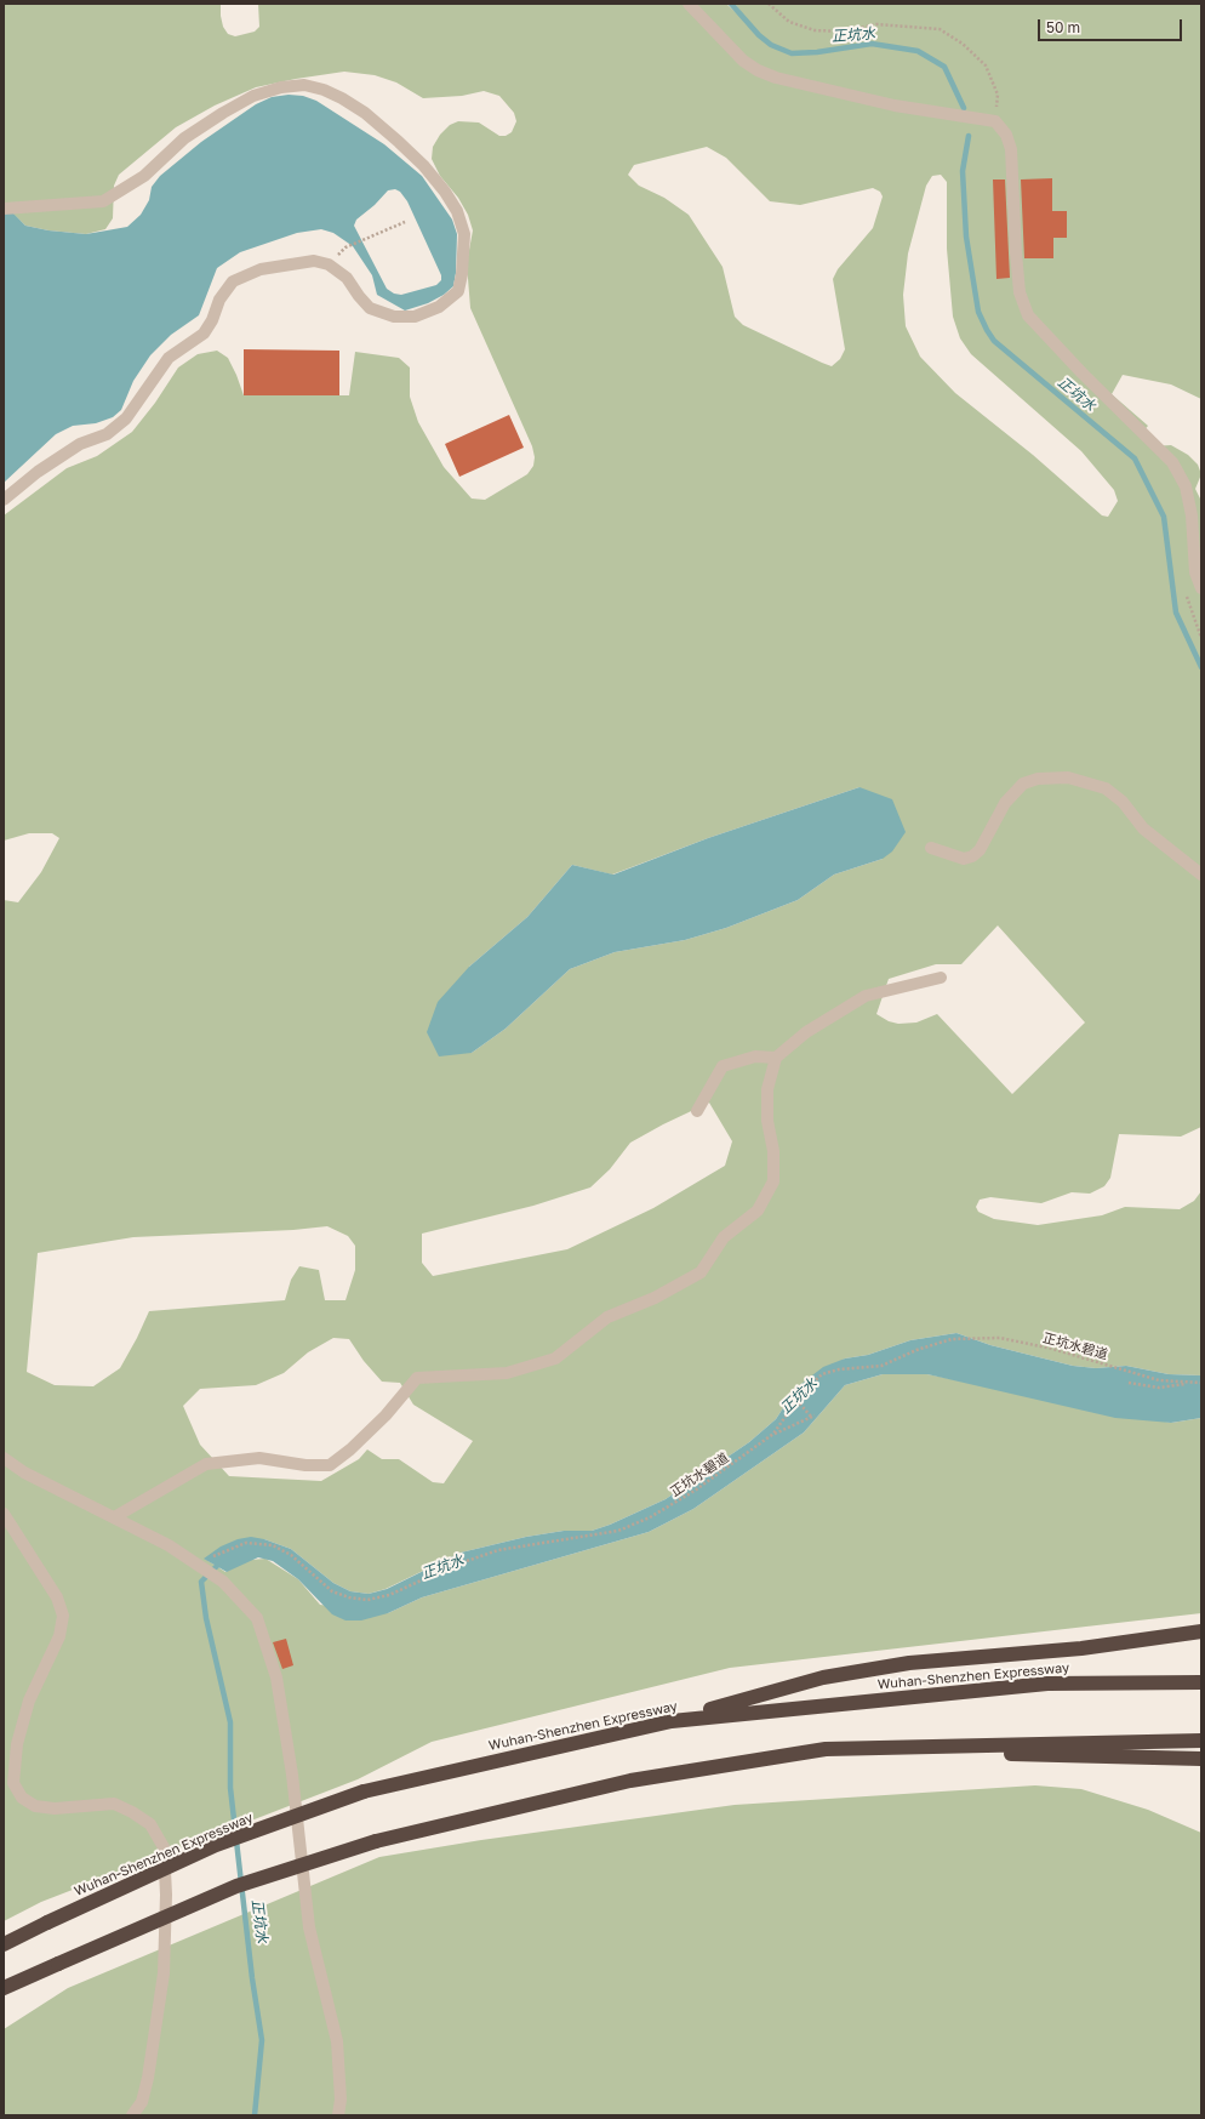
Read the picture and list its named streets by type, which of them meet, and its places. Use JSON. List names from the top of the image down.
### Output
{
  "streets": {
    "highway": ["Wuhan-Shenzhen Expressway"],
    "path": ["正坑水碧道"]
  },
  "water": ["正坑水"],
  "scale_bar": "50 m"
}
